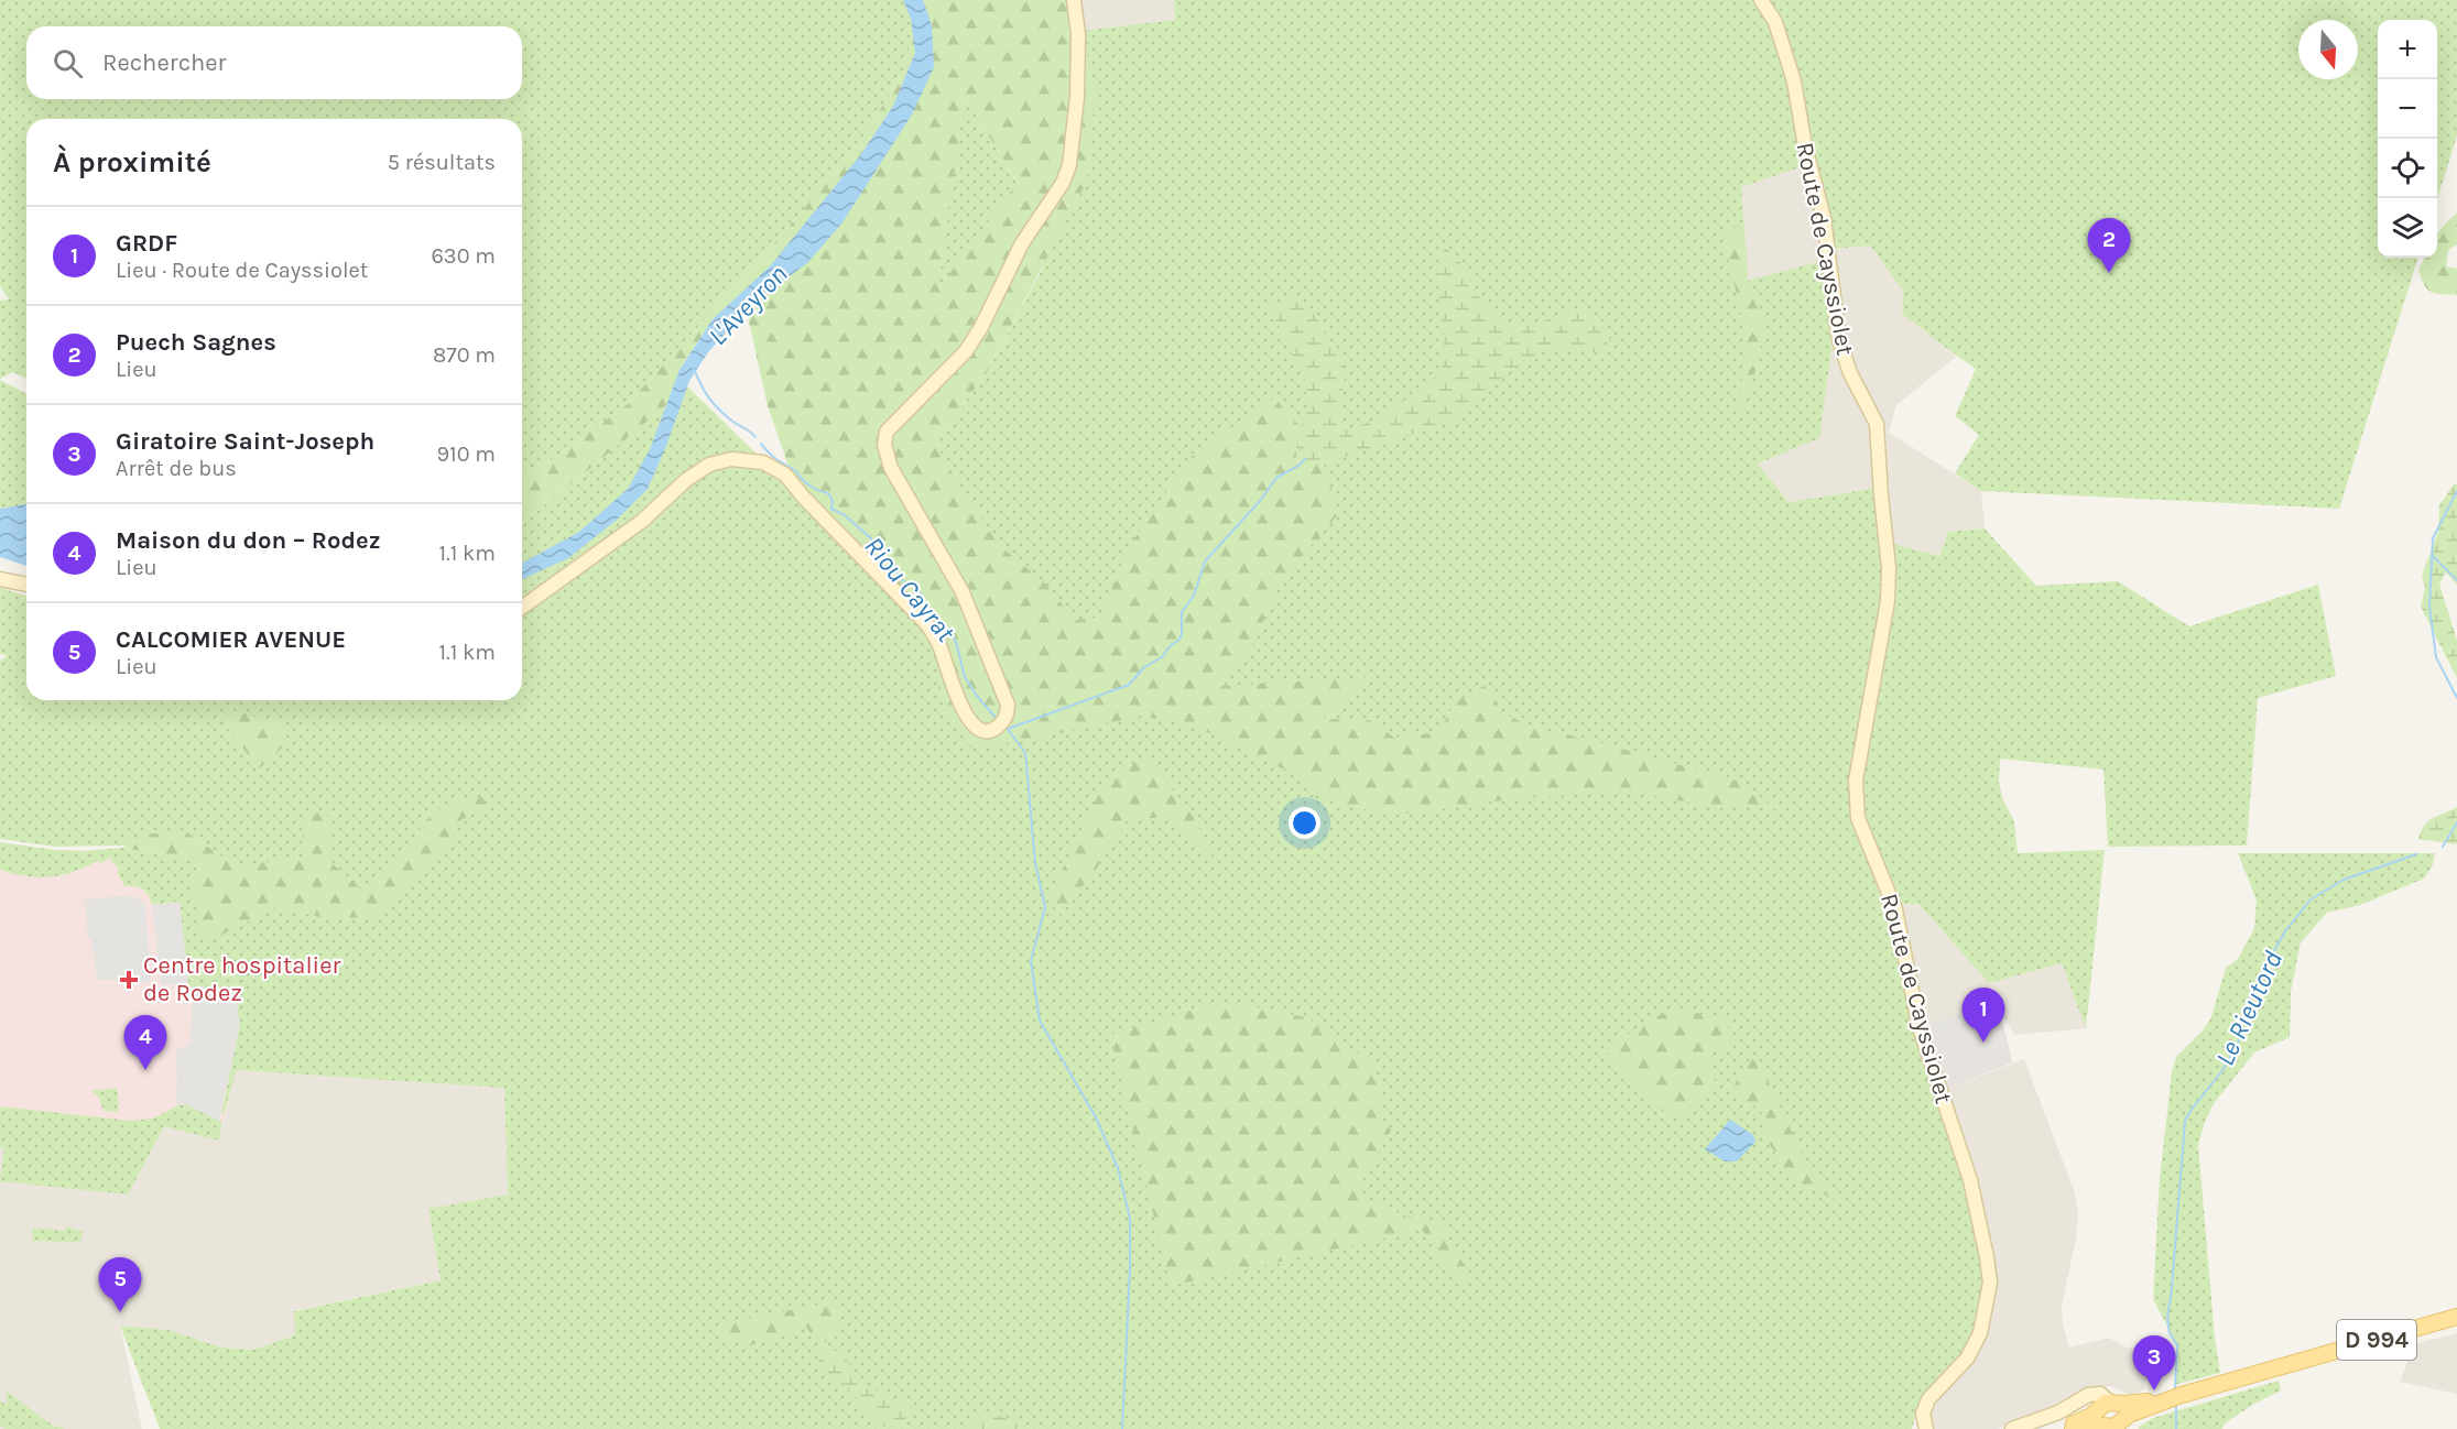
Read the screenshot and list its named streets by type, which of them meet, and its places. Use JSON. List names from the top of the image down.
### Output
{
  "streets": {
    "main road": ["D 994"],
    "street": ["Route de Cayssiolet"]
  },
  "water": ["L'Aveyron", "Riou Cayrat", "Le Rieutord"],
  "places": {
    "health": ["Centre hospitalier de Rodez"]
  },
  "north": "bottom",
  "page": {
    "map_buttons": ["+", "−"],
    "search": "Rechercher",
    "heading": ["À proximité", "5 résultats"],
    "list": [
      {
        "mark": "1",
        "name": "GRDF",
        "note": "Lieu · Route de Cayssiolet",
        "value": "630 m"
      },
      {
        "mark": "2",
        "name": "Puech Sagnes",
        "note": "Lieu",
        "value": "870 m"
      },
      {
        "mark": "3",
        "name": "Giratoire Saint-Joseph",
        "note": "Arrêt de bus",
        "value": "910 m"
      },
      {
        "mark": "4",
        "name": "Maison du don – Rodez",
        "note": "Lieu",
        "value": "1.1 km"
      },
      {
        "mark": "5",
        "name": "CALCOMIER AVENUE",
        "note": "Lieu",
        "value": "1.1 km"
      }
    ],
    "pins": [
      "2",
      "1",
      "4",
      "5",
      "3"
    ]
  }
}
